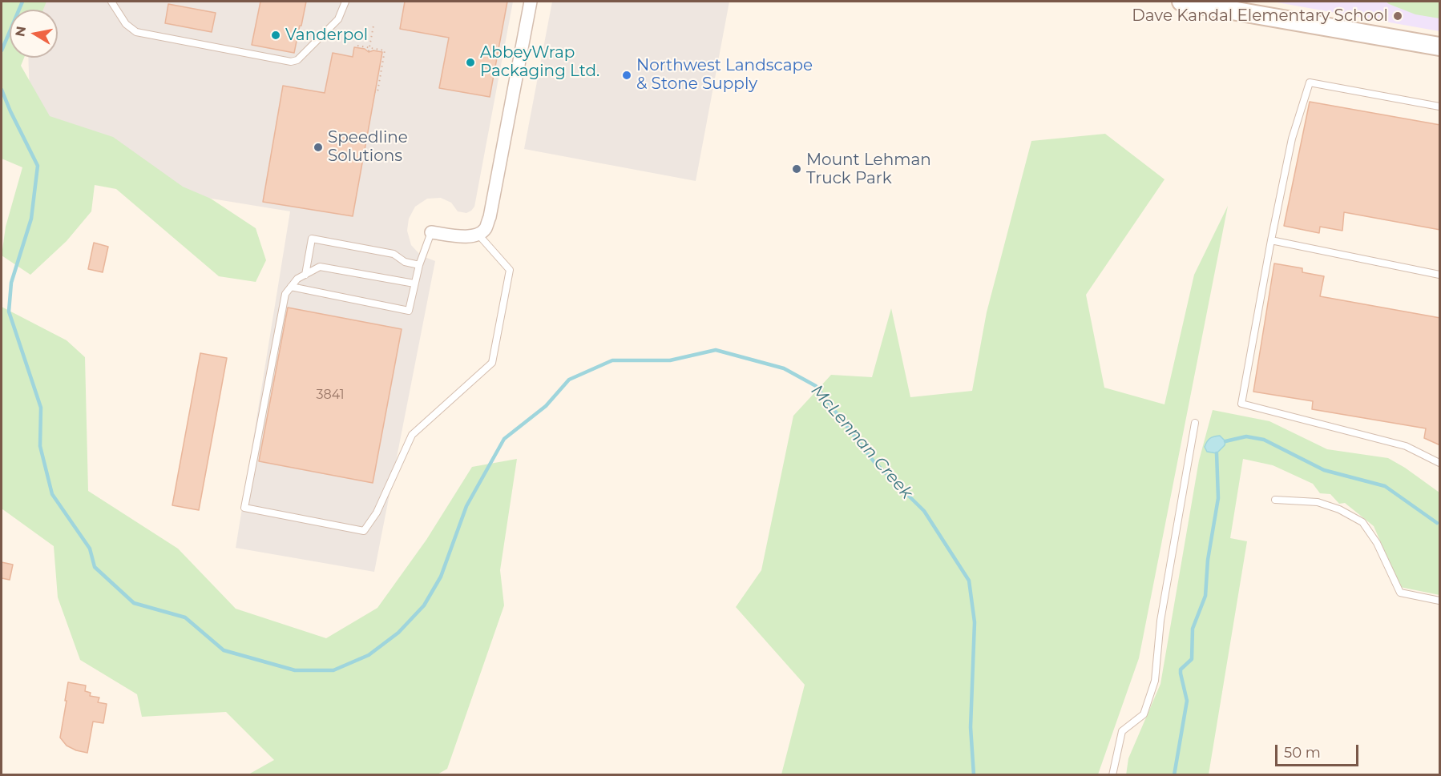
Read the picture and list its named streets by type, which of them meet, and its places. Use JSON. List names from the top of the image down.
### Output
{
  "water": ["McLennan Creek"],
  "places": [
    "Dave Kandal Elementary School",
    "Vanderpol",
    "AbbeyWrap Packaging Ltd.",
    "Northwest Landscape & Stone Supply",
    "Speedline Solutions",
    "Mount Lehman Truck Park"
  ],
  "house_numbers": ["3841"],
  "scale_bar": "50 m",
  "north": "left"
}
